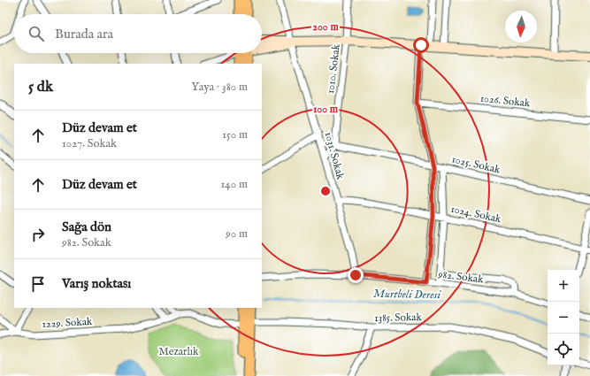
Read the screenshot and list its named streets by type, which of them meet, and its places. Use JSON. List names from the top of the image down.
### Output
{
  "streets": {
    "street": [
      "1010. Sokak",
      "1026. Sokak",
      "1031. Sokak",
      "1025. Sokak",
      "1024. Sokak",
      "982. Sokak",
      "1385. Sokak",
      "1229. Sokak"
    ]
  },
  "crossings": [
    ["1010. Sokak", "1025. Sokak"],
    ["1031. Sokak", "1024. Sokak"],
    ["1031. Sokak", "982. Sokak"],
    ["1385. Sokak", "1229. Sokak"]
  ],
  "water": ["Murtbeli Deresi"],
  "parks": ["Mezarlık"],
  "north": "bottom",
  "page": {
    "search": "Burada ara",
    "heading": ["5 dk", "Yaya · 380 m"],
    "list": [
      ["Düz devam et", "1027. Sokak", "150 m"],
      ["Düz devam et", "140 m"],
      ["Sağa dön", "982. Sokak", "90 m"],
      "Varış noktası"
    ],
    "map_buttons": ["+", "−"]
  },
  "rings": ["200 m", "100 m"]
}
